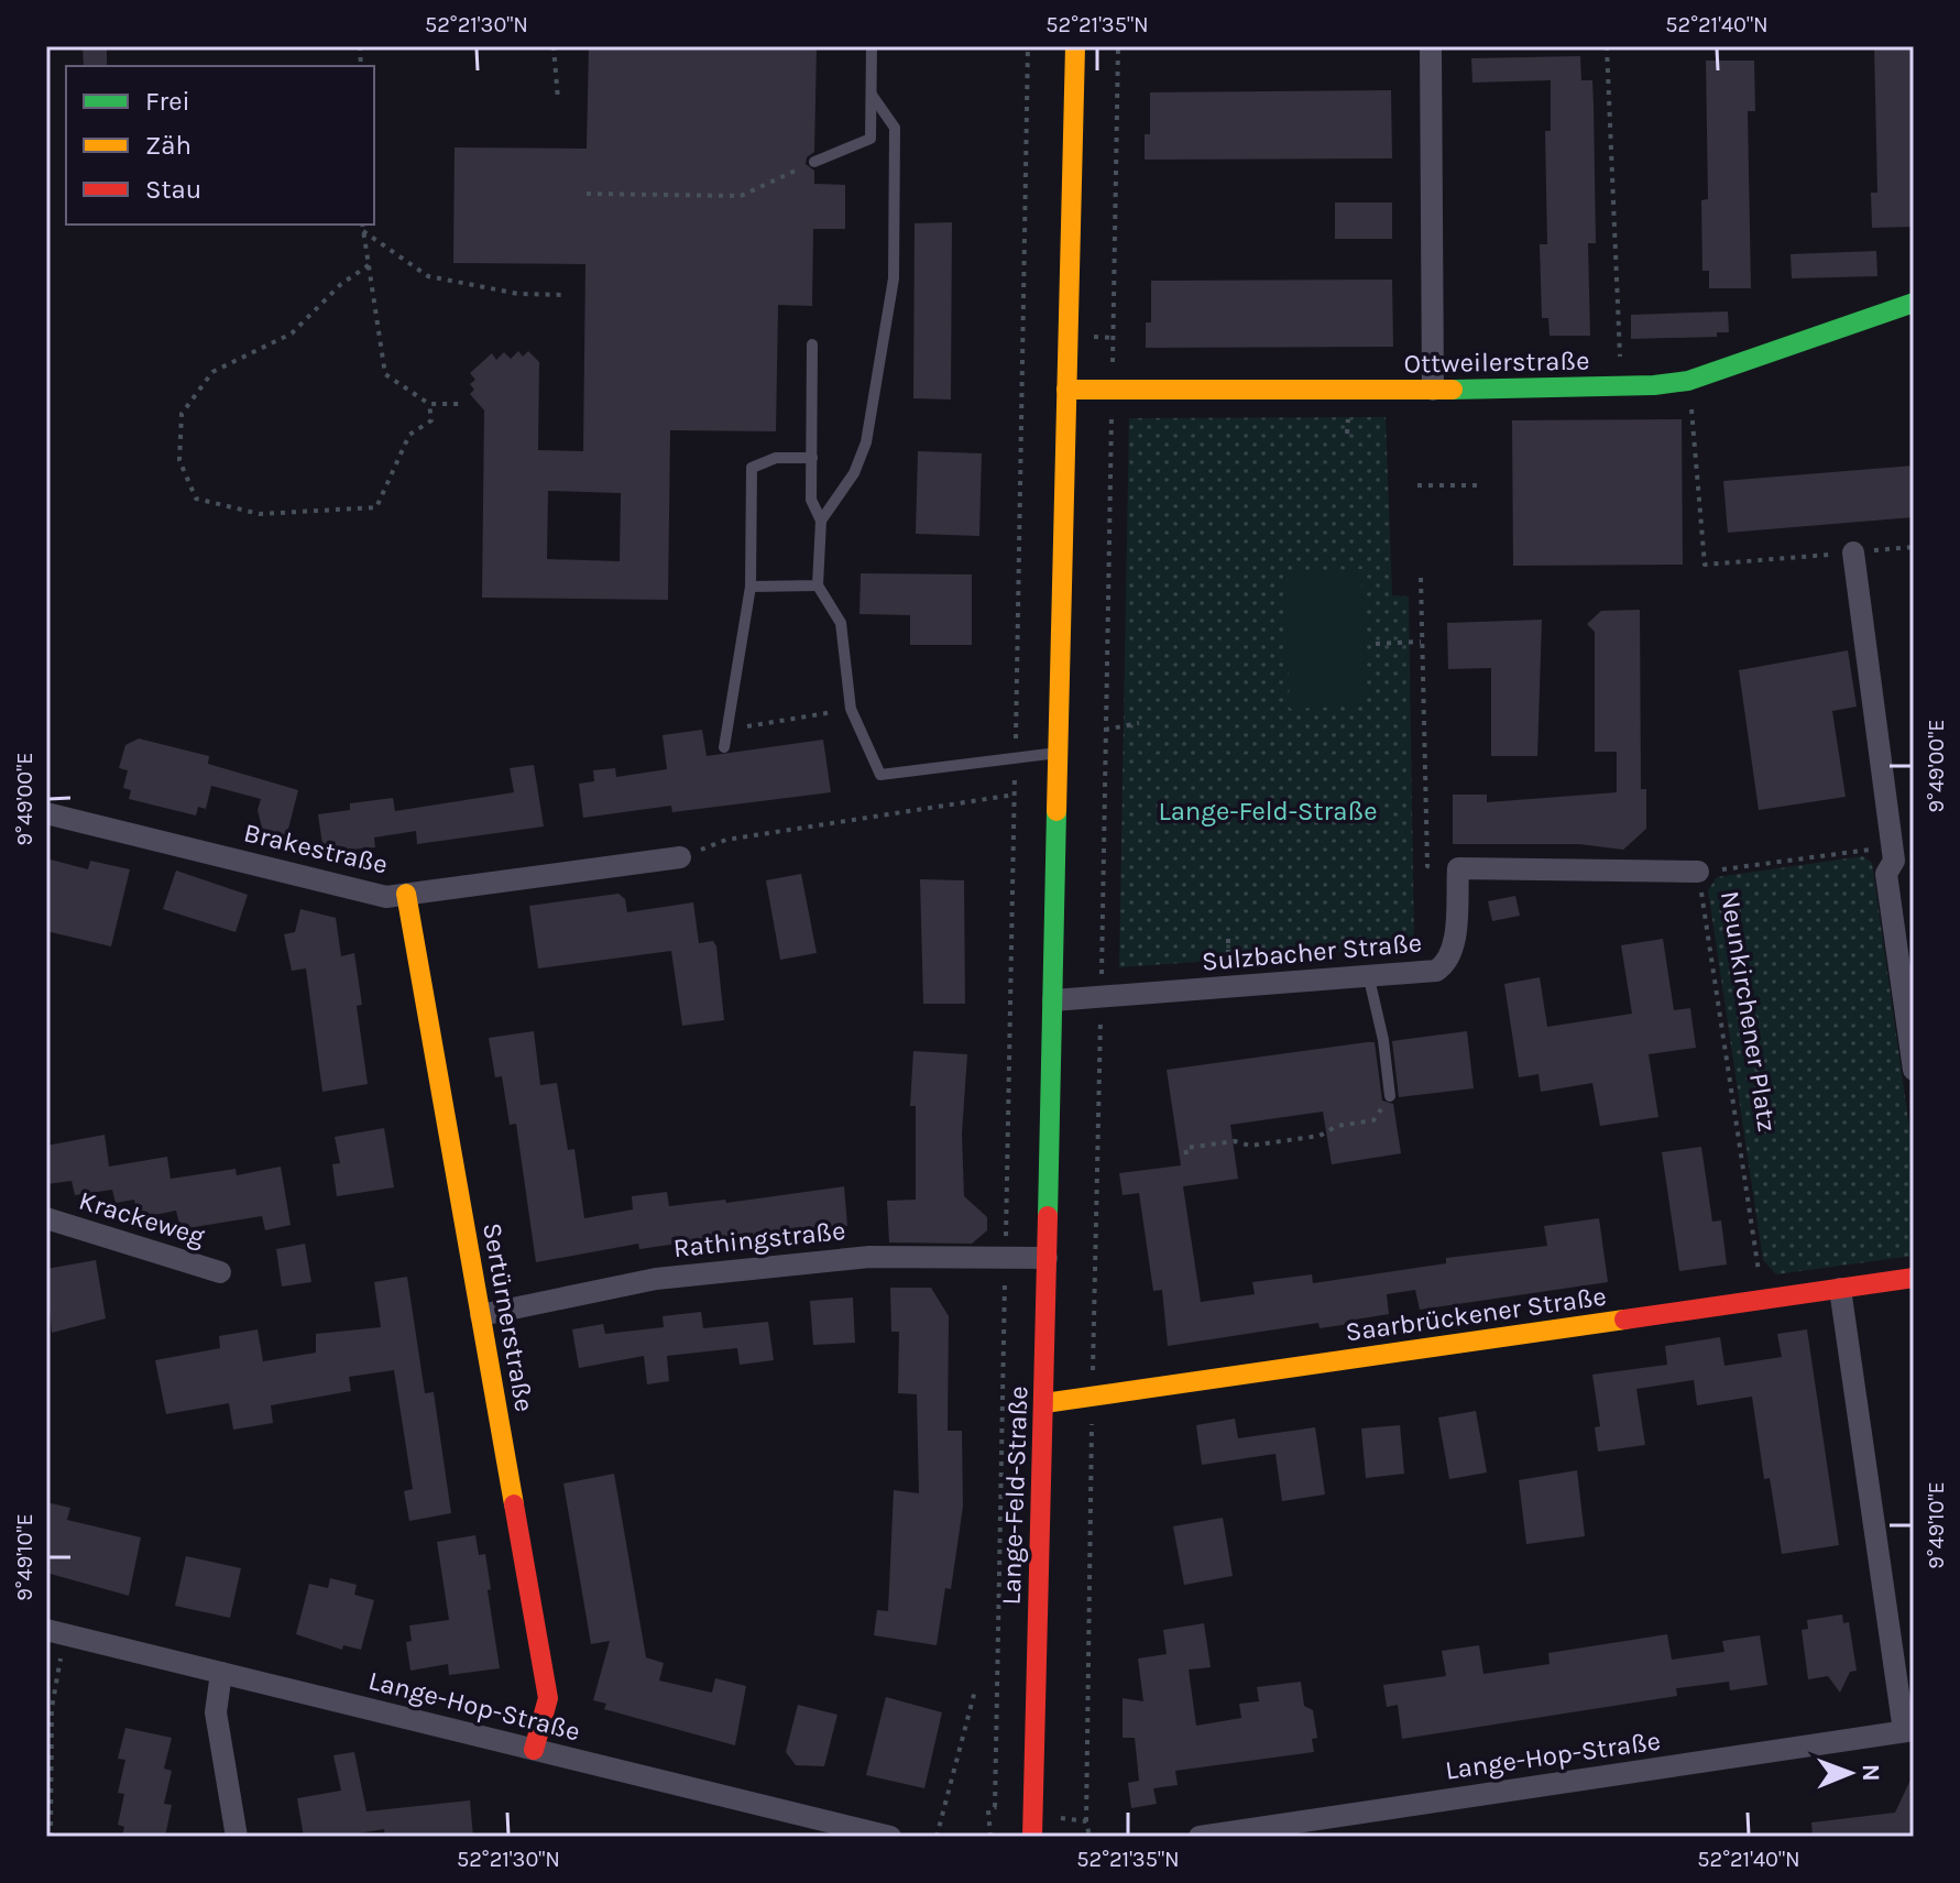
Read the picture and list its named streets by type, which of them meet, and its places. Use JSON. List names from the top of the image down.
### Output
{
  "streets": {
    "street": [
      "Ottweilerstraße",
      "Brakestraße",
      "Sulzbacher Straße",
      "Krackeweg",
      "Rathingstraße",
      "Saarbrückener Straße",
      "Sertürnerstraße",
      "Lange-Feld-Straße",
      "Lange-Hop-Straße"
    ],
    "path": ["Neunkirchener Platz"]
  },
  "crossings": [
    ["Ottweilerstraße", "Lange-Feld-Straße"],
    ["Brakestraße", "Sertürnerstraße"],
    ["Sulzbacher Straße", "Lange-Feld-Straße"],
    ["Neunkirchener Platz", "Saarbrückener Straße"],
    ["Rathingstraße", "Sertürnerstraße"],
    ["Rathingstraße", "Lange-Feld-Straße"],
    ["Saarbrückener Straße", "Lange-Feld-Straße"],
    ["Sertürnerstraße", "Lange-Hop-Straße"]
  ],
  "parks": ["Lange-Feld-Straße"],
  "legend": ["Frei", "Zäh", "Stau"],
  "north": "right",
  "coordinates": [
    "52°21'30\"N",
    "52°21'35\"N",
    "52°21'40\"N",
    "9°49'00\"E",
    "9°49'10\"E"
  ]
}
